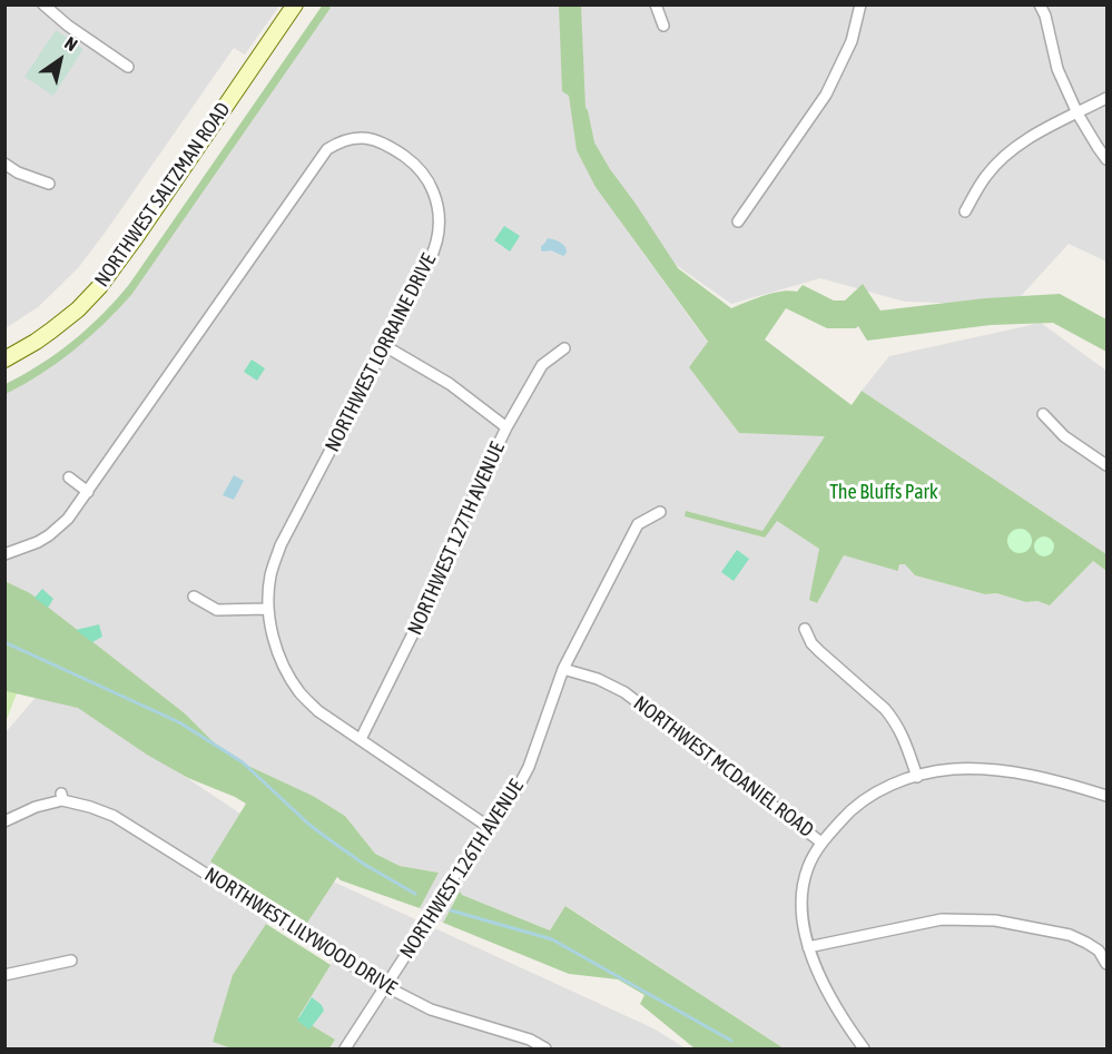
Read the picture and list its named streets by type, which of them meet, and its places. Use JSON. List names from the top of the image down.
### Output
{
  "streets": {
    "main road": ["NORTHWEST SALTZMAN ROAD"],
    "street": [
      "NORTHWEST LORRAINE DRIVE",
      "NORTHWEST 127TH AVENUE",
      "NORTHWEST MCDANIEL ROAD",
      "NORTHWEST 126TH AVENUE",
      "NORTHWEST LILYWOOD DRIVE"
    ]
  },
  "crossings": [
    ["NORTHWEST LORRAINE DRIVE", "NORTHWEST 127TH AVENUE"],
    ["NORTHWEST LORRAINE DRIVE", "NORTHWEST 126TH AVENUE"],
    ["NORTHWEST MCDANIEL ROAD", "NORTHWEST 126TH AVENUE"],
    ["NORTHWEST 126TH AVENUE", "NORTHWEST LILYWOOD DRIVE"]
  ],
  "parks": ["The Bluffs Park"],
  "north": "top right"
}
